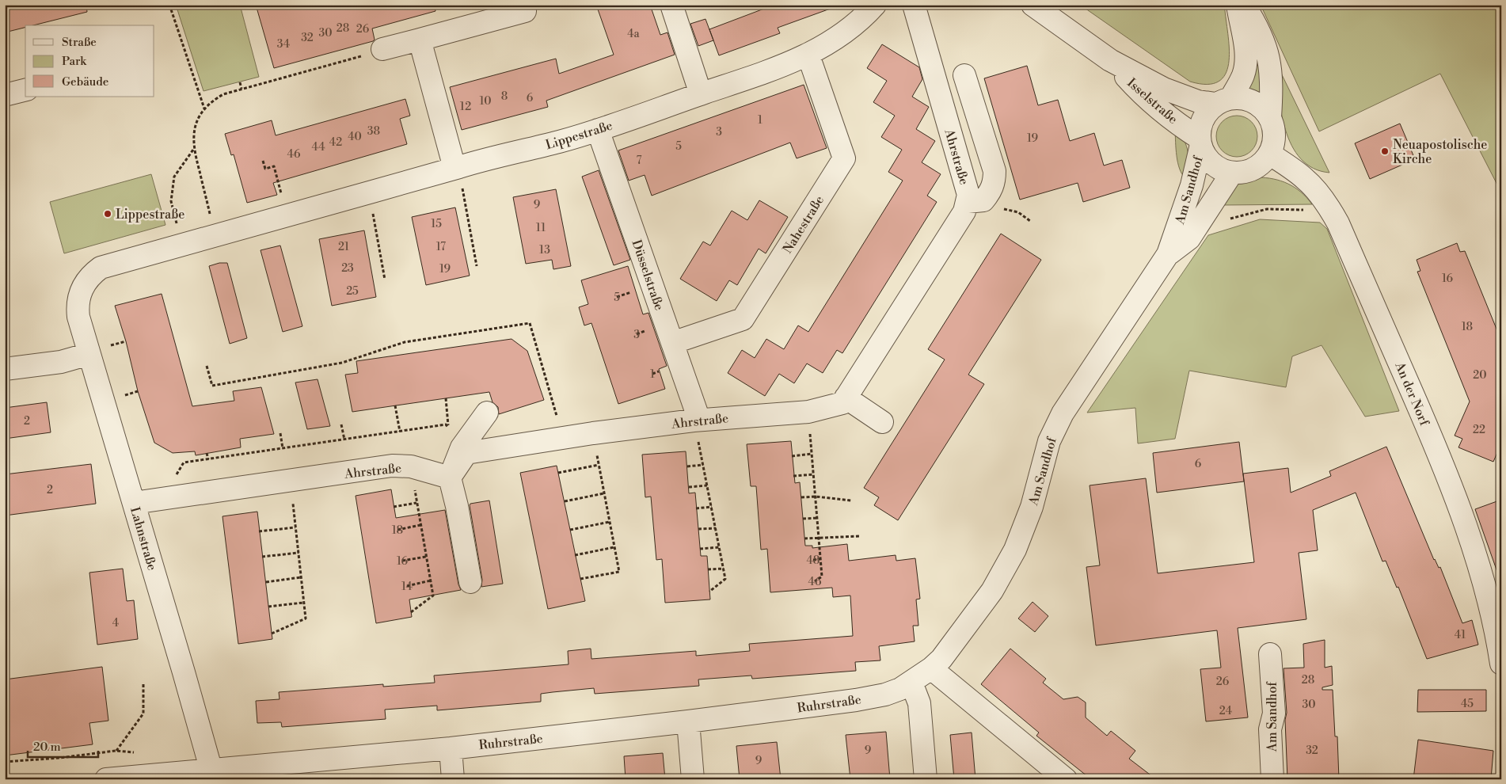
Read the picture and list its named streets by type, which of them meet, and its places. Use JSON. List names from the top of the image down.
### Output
{
  "streets": {
    "street": [
      "Isselstraße",
      "Lippestraße",
      "Ahrstraße",
      "Am Sandhof",
      "Nahestraße",
      "Düsselstraße",
      "An der Norf",
      "Lahnstraße",
      "Ruhrstraße"
    ]
  },
  "crossings": [
    ["Isselstraße", "Am Sandhof"],
    ["Isselstraße", "An der Norf"],
    ["Lippestraße", "Nahestraße"],
    ["Lippestraße", "Düsselstraße"],
    ["Lippestraße", "Lahnstraße"],
    ["Ahrstraße", "Düsselstraße"],
    ["Ahrstraße", "Lahnstraße"],
    ["Am Sandhof", "An der Norf"],
    ["Am Sandhof", "Ruhrstraße"],
    ["Nahestraße", "Düsselstraße"],
    ["Lahnstraße", "Ruhrstraße"]
  ],
  "places": ["Neuapostolische Kirche", "Lippestraße"],
  "house_numbers": [
    "28",
    "26",
    "30",
    "4a",
    "32",
    "34",
    "8",
    "6",
    "10",
    "12",
    "1",
    "38",
    "3",
    "40",
    "19",
    "42",
    "5",
    "44",
    "46",
    "7",
    "9",
    "15",
    "11",
    "21",
    "17",
    "13",
    "23",
    "19",
    "16",
    "25",
    "5",
    "18",
    "3",
    "1",
    "20",
    "2",
    "22",
    "6",
    "2",
    "18",
    "48",
    "16",
    "46",
    "14",
    "4",
    "41",
    "28",
    "26",
    "45",
    "30",
    "24",
    "9",
    "32",
    "9"
  ],
  "legend": ["Straße", "Park", "Gebäude"],
  "scale_bar": "20 m"
}
